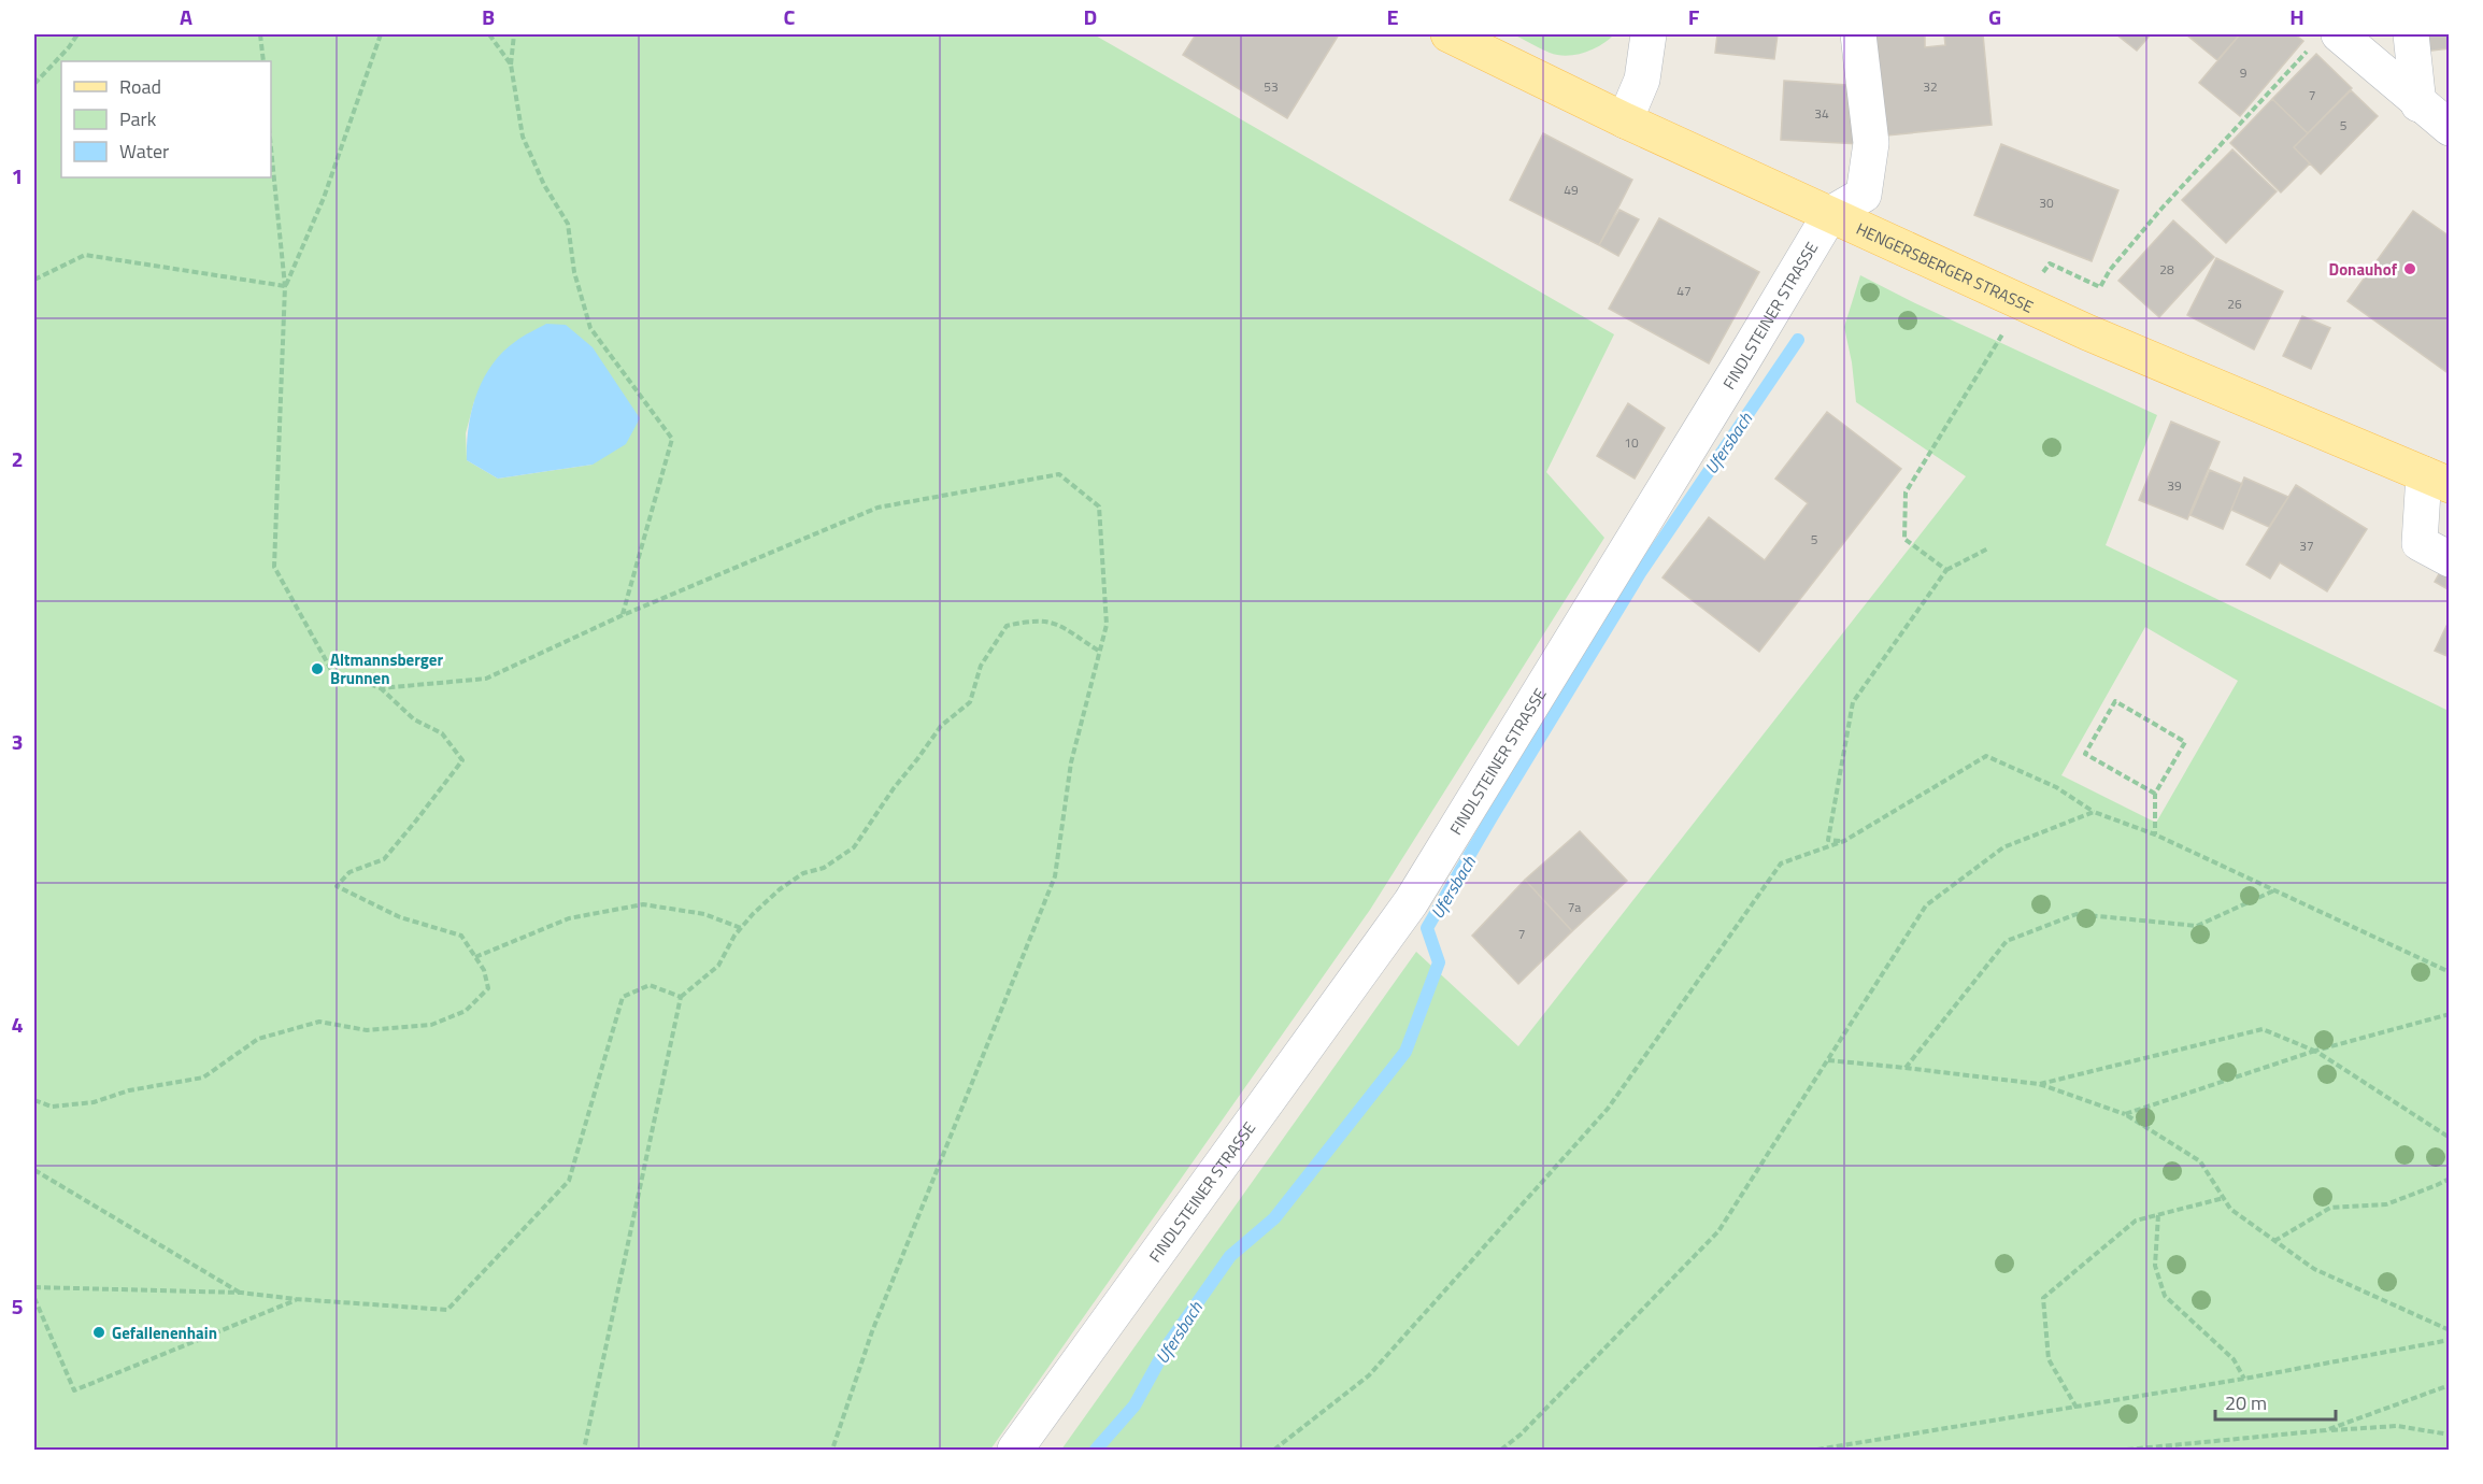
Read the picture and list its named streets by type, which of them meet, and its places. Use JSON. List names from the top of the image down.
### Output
{
  "streets": {
    "main road": ["HENGERSBERGER STRASSE"],
    "street": ["FINDLSTEINER STRASSE"]
  },
  "crossings": [
    ["HENGERSBERGER STRASSE", "FINDLSTEINER STRASSE"]
  ],
  "water": ["Ufersbach"],
  "places": ["Donauhof", "Altmannsberger Brunnen", "Gefallenenhain"],
  "house_numbers": [
    "9",
    "53",
    "32",
    "7",
    "34",
    "5",
    "49",
    "30",
    "28",
    "47",
    "26",
    "10",
    "39",
    "5",
    "37",
    "7a",
    "7"
  ],
  "legend": ["Road", "Park", "Water"],
  "scale_bar": "20 m",
  "grid": {
    "columns": [
      "A",
      "B",
      "C",
      "D",
      "E",
      "F",
      "G",
      "H"
    ],
    "rows": [
      "1",
      "2",
      "3",
      "4",
      "5"
    ]
  }
}
